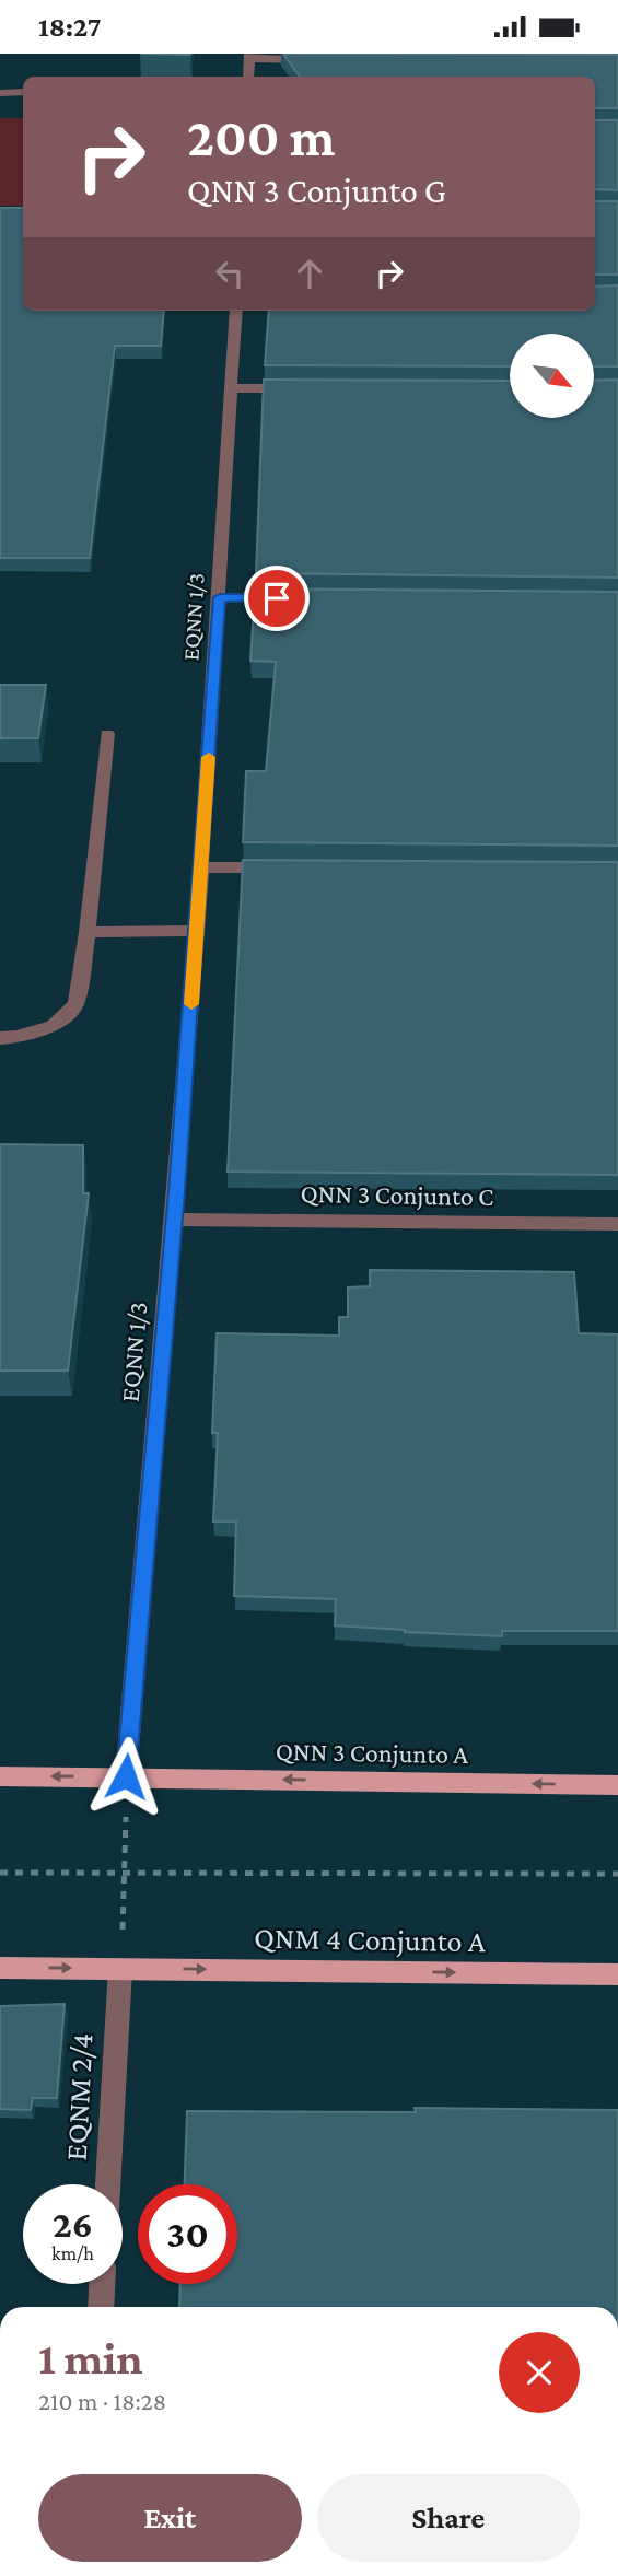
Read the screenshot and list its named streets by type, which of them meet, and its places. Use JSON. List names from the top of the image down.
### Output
{
  "streets": {
    "main road": ["QNN 3 Conjunto A", "QNM 4 Conjunto A"],
    "street": ["EQNN 1/3", "QNN 3 Conjunto C", "EQNM 2/4"]
  },
  "crossings": [
    ["EQNN 1/3", "QNN 3 Conjunto C"],
    ["EQNN 1/3", "QNN 3 Conjunto A"],
    ["QNM 4 Conjunto A", "EQNM 2/4"]
  ],
  "one_way": ["QNN 3 Conjunto A", "QNM 4 Conjunto A"],
  "north": "bottom right",
  "page": {
    "status": "18:27",
    "turn": ["200 m", "QNN 3 Conjunto G"],
    "speed": "26 km/h",
    "limit": "30",
    "heading": ["1 min", "210 m · 18:28"],
    "buttons": ["Exit", "Share"]
  }
}
